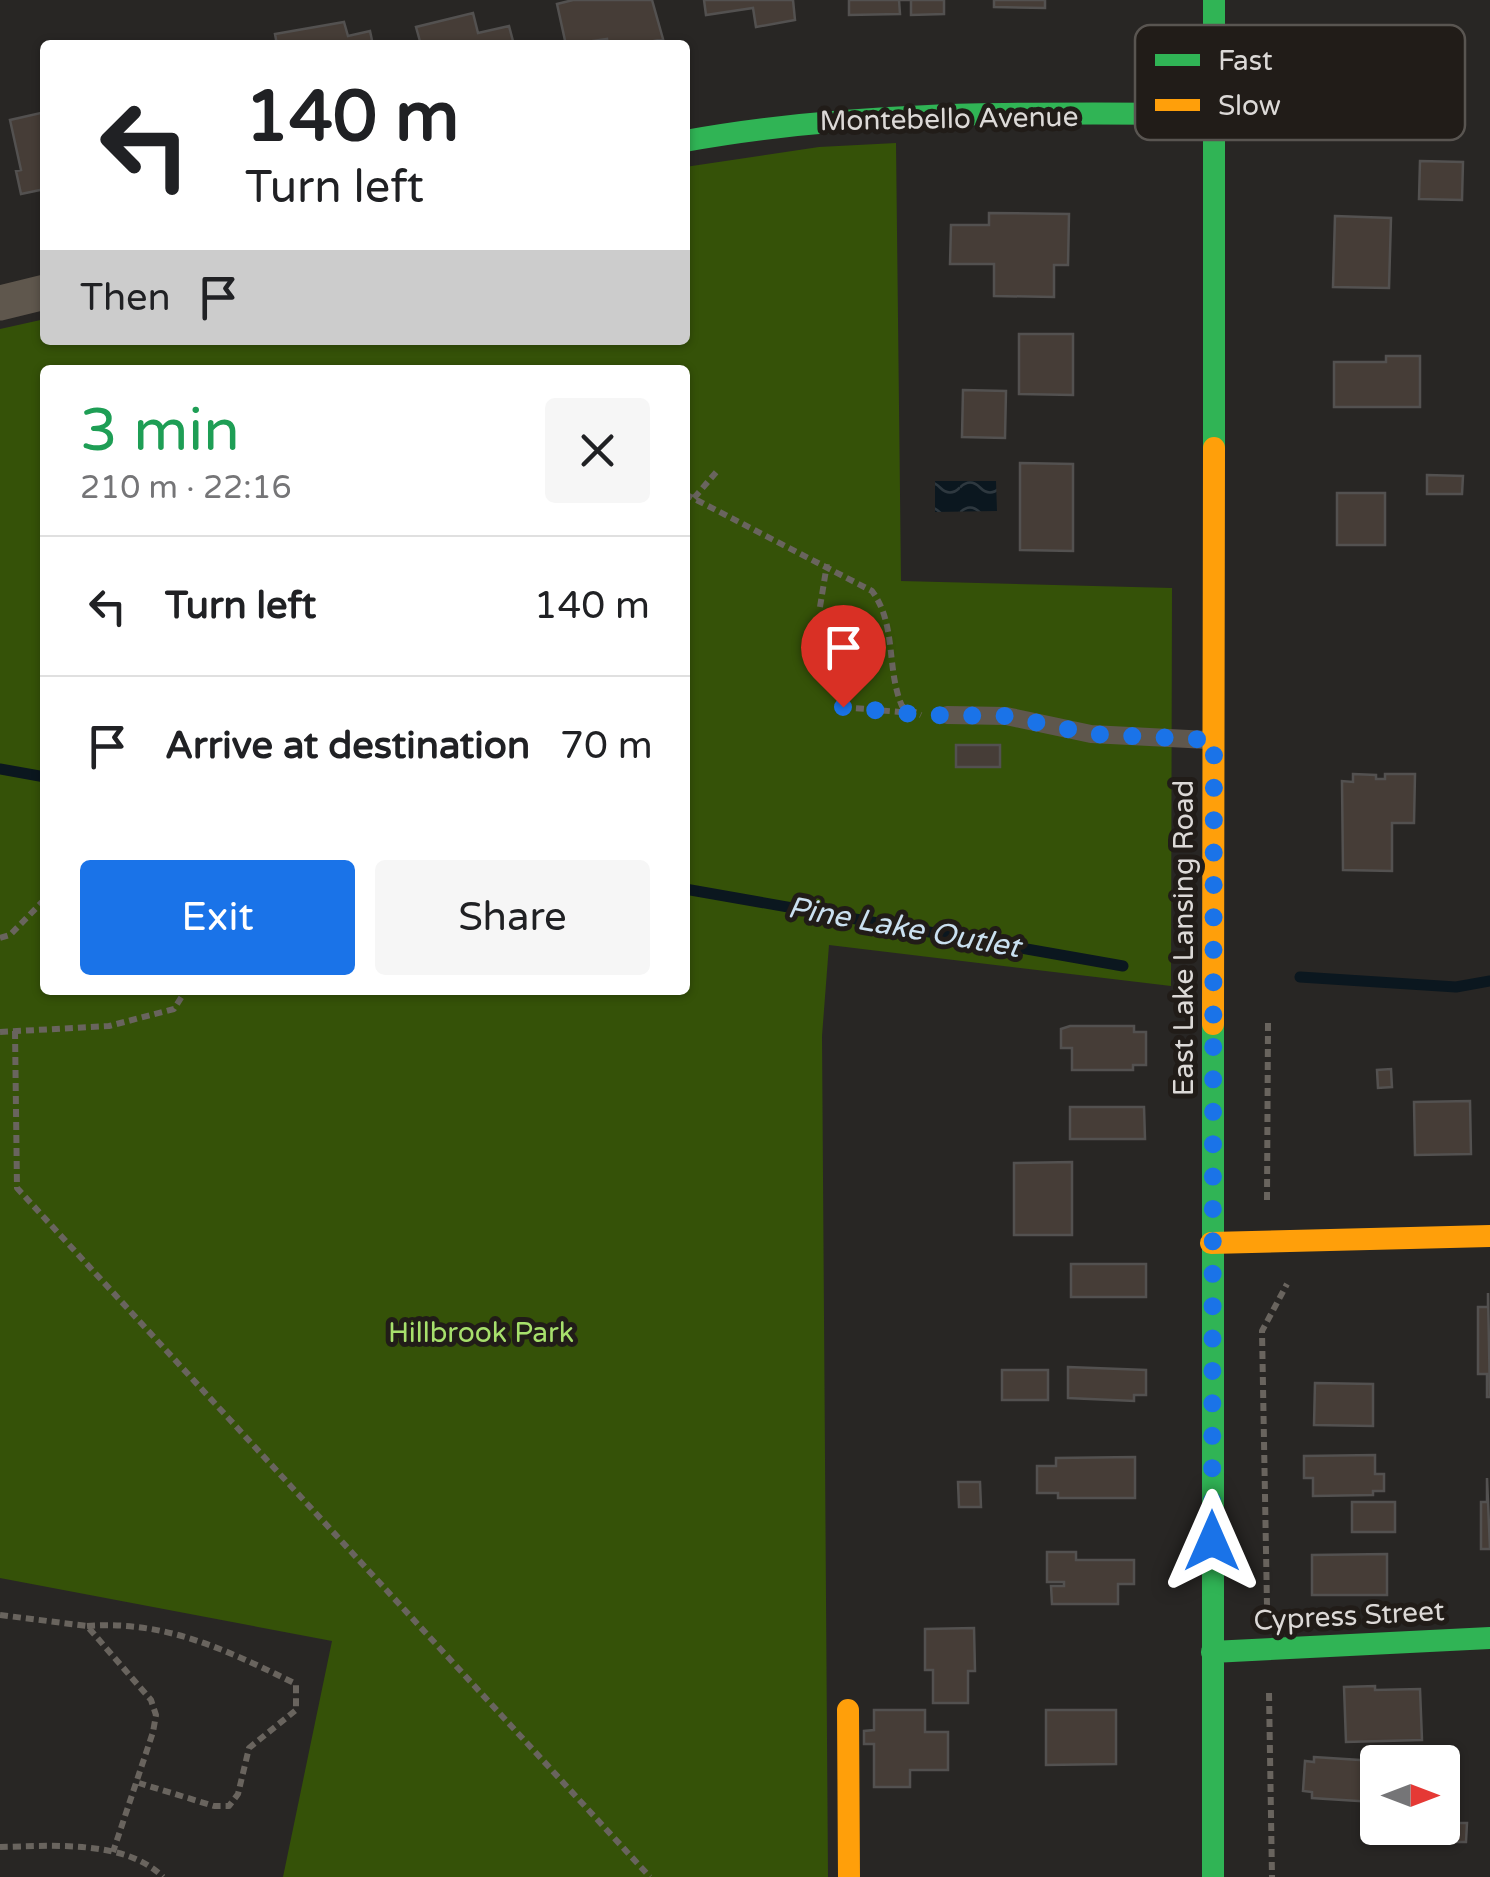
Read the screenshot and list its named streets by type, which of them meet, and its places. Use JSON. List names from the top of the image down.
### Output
{
  "streets": {
    "street": ["Montebello Avenue", "East Lake Lansing Road", "Cypress Street"]
  },
  "crossings": [
    ["East Lake Lansing Road", "Cypress Street"]
  ],
  "water": ["Pine Lake Outlet"],
  "parks": ["Hillbrook Park"],
  "legend": ["Fast", "Slow"],
  "north": "right",
  "page": {
    "turn": ["140 m", "Turn left"],
    "then": "Then",
    "heading": ["3 min", "210 m · 22:16"],
    "list": [
      {
        "name": "Turn left",
        "value": "140 m"
      },
      {
        "name": "Arrive at destination",
        "value": "70 m"
      }
    ],
    "buttons": ["Exit", "Share"]
  }
}
